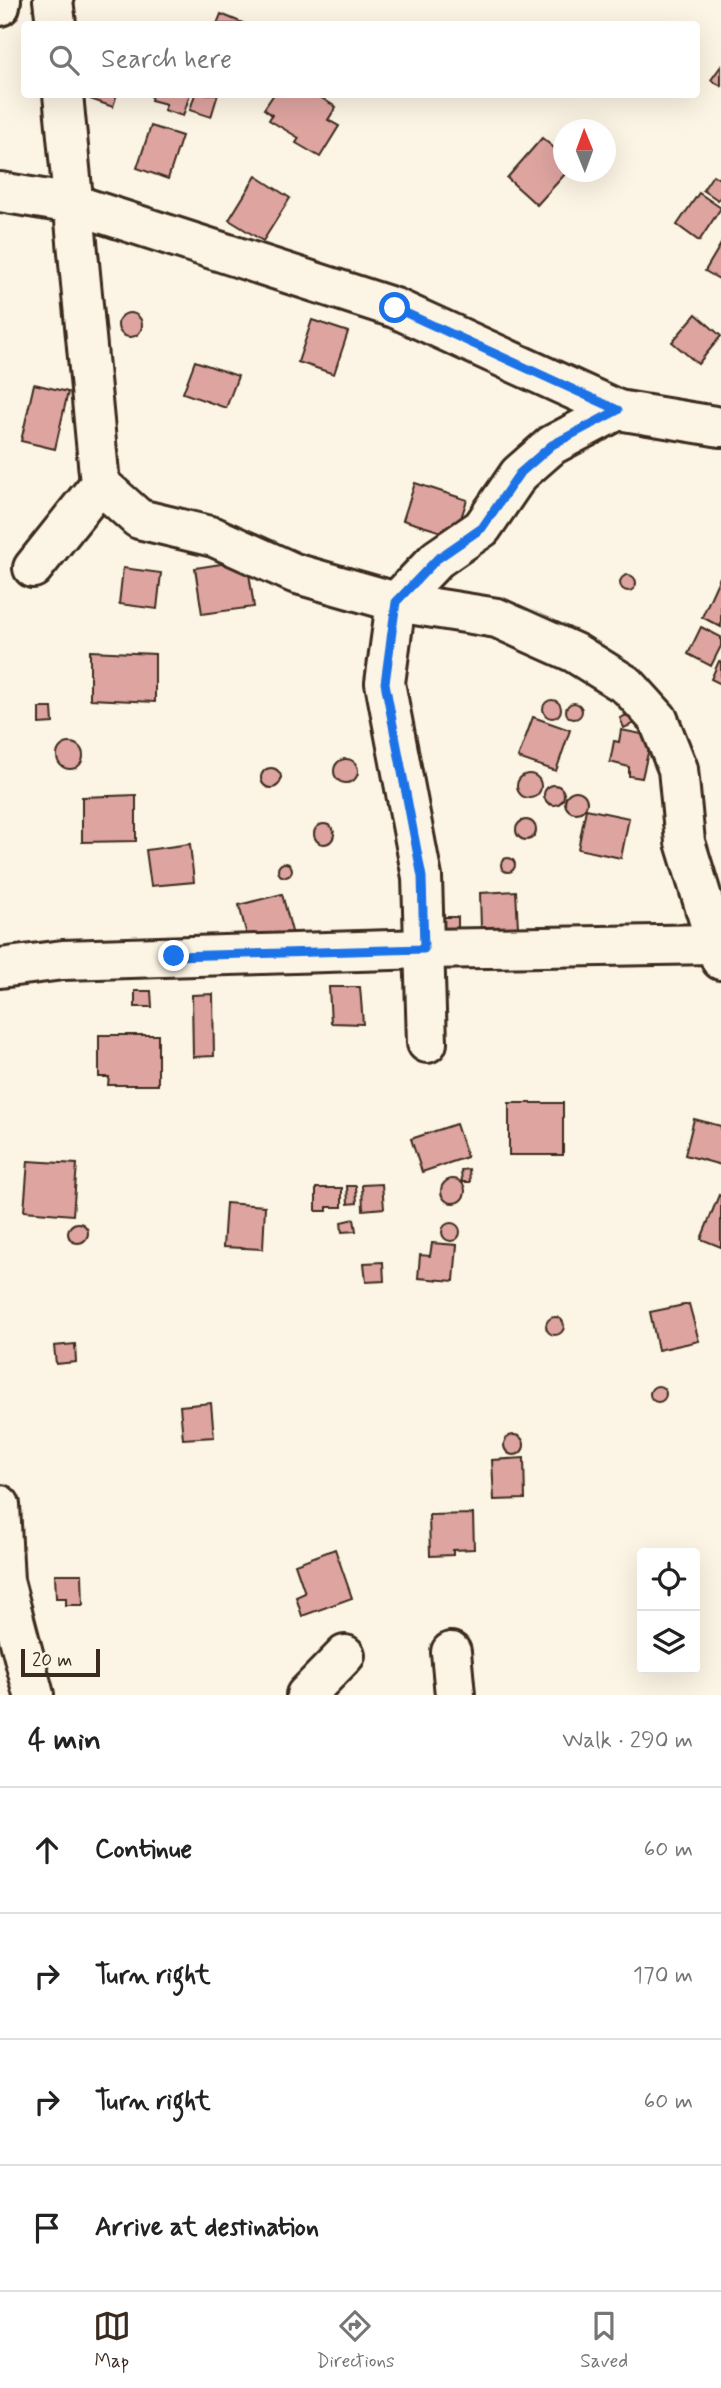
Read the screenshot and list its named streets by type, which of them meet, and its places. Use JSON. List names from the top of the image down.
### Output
{
  "scale_bar": "20 m",
  "north": "top",
  "page": {
    "search": "Search here",
    "scale": "20 m",
    "heading": ["4 min", "Walk · 290 m"],
    "list": [
      ["Continue", "60 m"],
      ["Turn right", "170 m"],
      ["Turn right", "60 m"],
      "Arrive at destination"
    ],
    "nav": ["Map", "Directions", "Saved"]
  }
}
